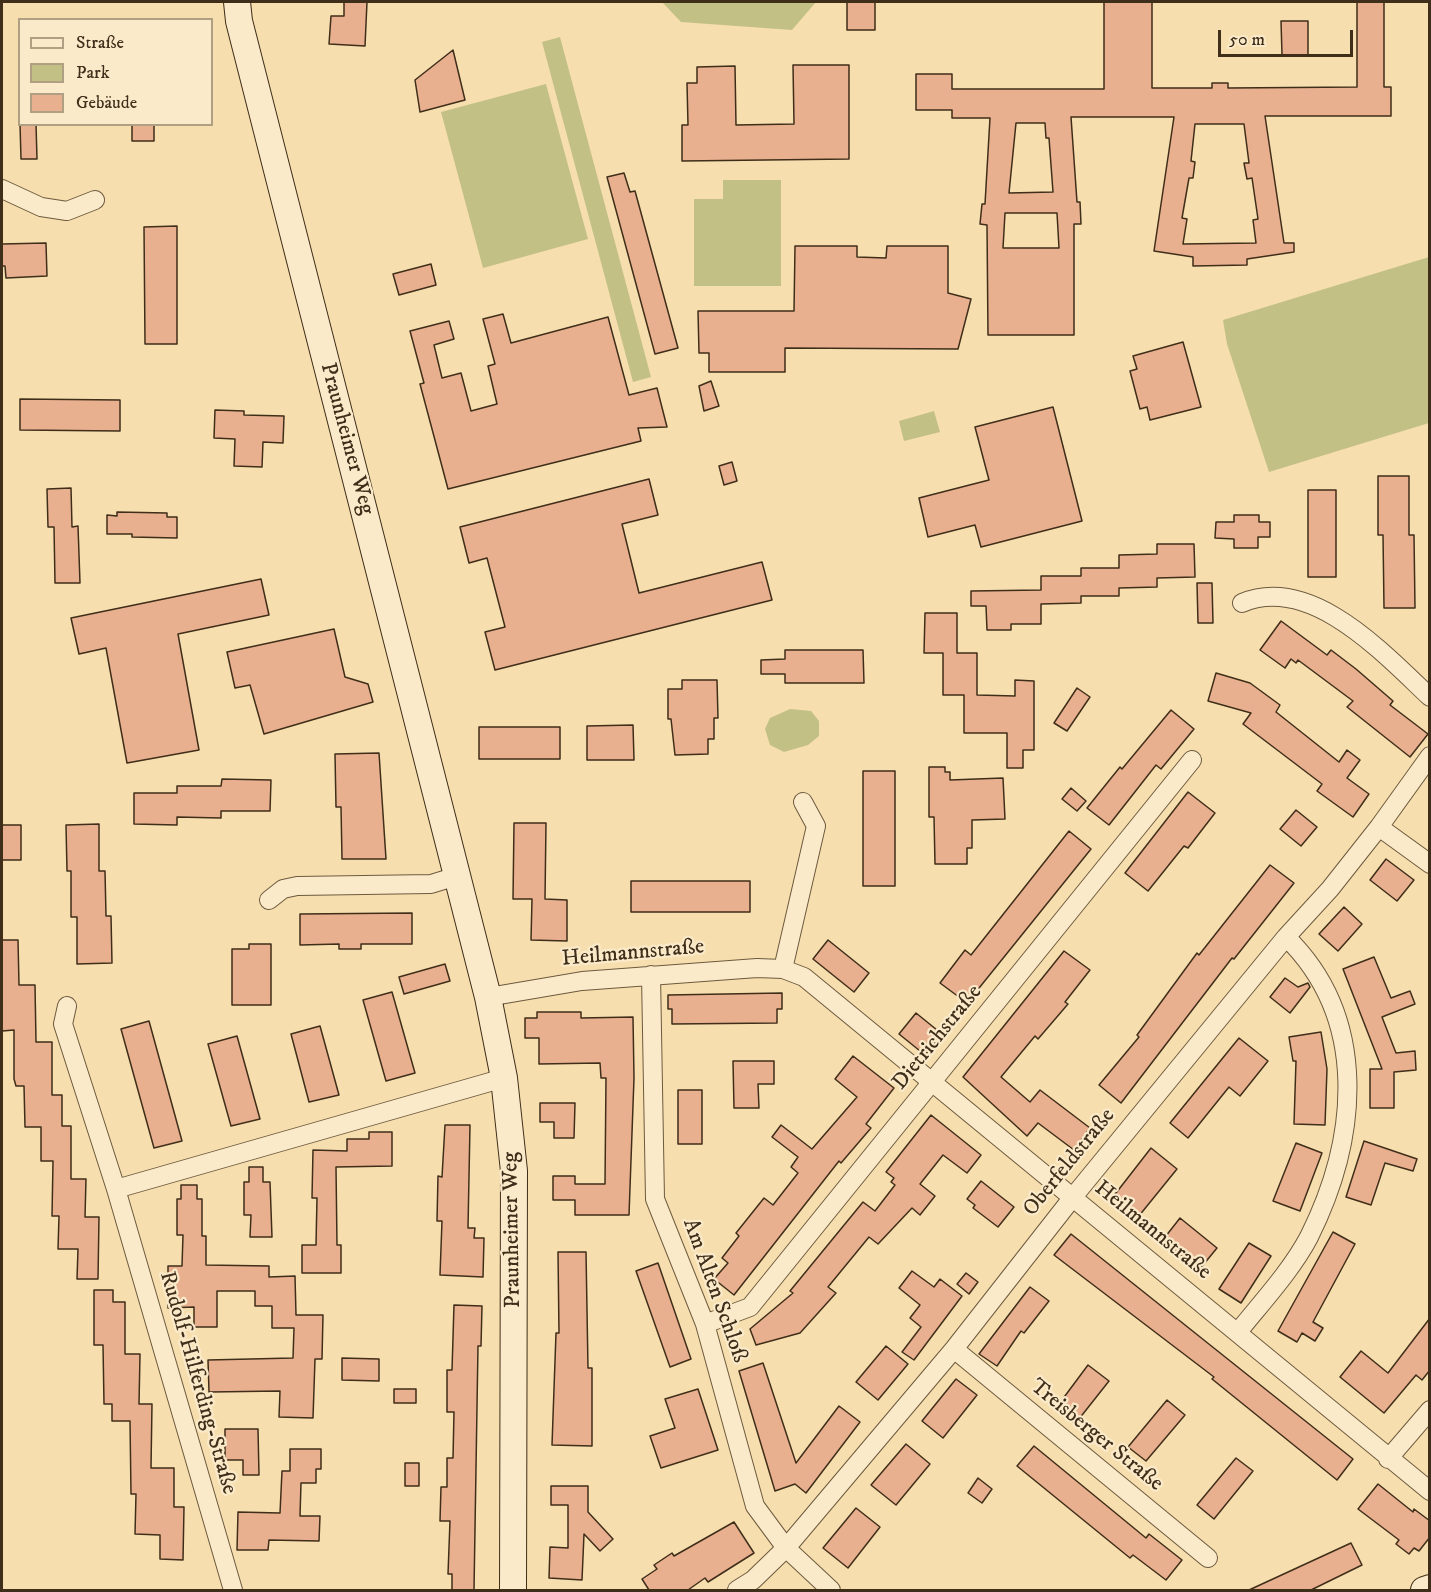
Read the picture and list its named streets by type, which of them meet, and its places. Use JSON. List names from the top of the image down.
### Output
{
  "streets": {
    "main road": ["Praunheimer Weg"],
    "street": [
      "Heilmannstraße",
      "Dietrichstraße",
      "Oberfeldstraße",
      "Am Alten Schloß",
      "Rudolf-Hilferding-Straße",
      "Treisberger Straße"
    ]
  },
  "crossings": [
    ["Praunheimer Weg", "Heilmannstraße"],
    ["Heilmannstraße", "Dietrichstraße"],
    ["Heilmannstraße", "Oberfeldstraße"],
    ["Heilmannstraße", "Am Alten Schloß"],
    ["Dietrichstraße", "Am Alten Schloß"],
    ["Oberfeldstraße", "Am Alten Schloß"],
    ["Oberfeldstraße", "Treisberger Straße"]
  ],
  "legend": ["Straße", "Park", "Gebäude"],
  "scale_bar": "50 m"
}
